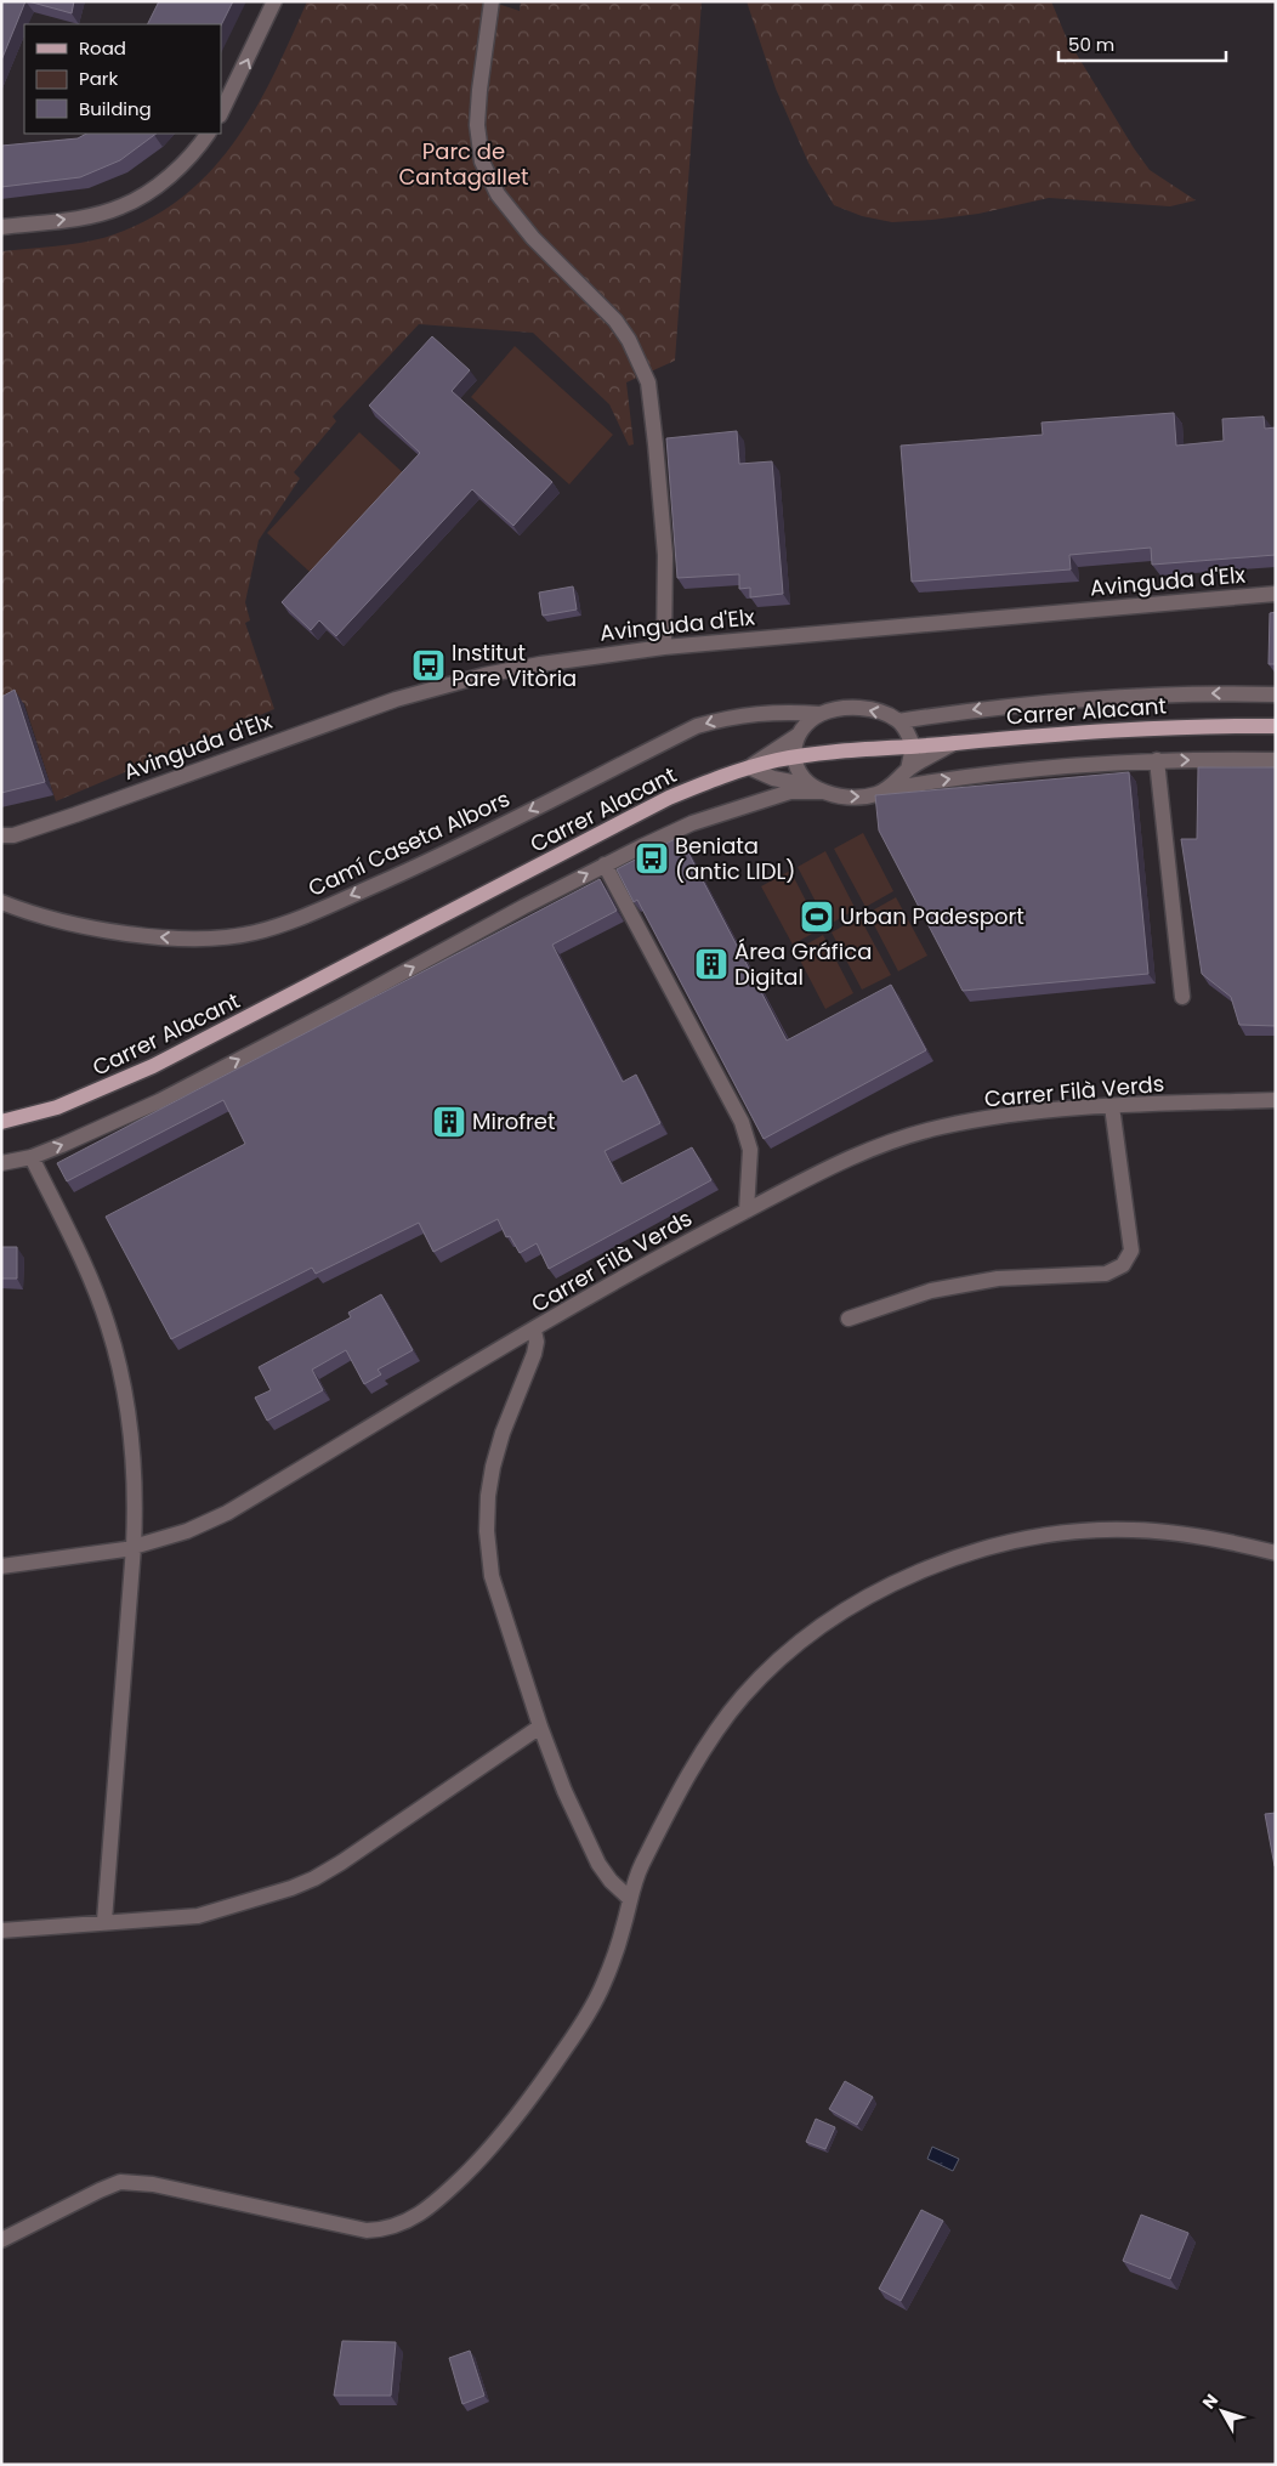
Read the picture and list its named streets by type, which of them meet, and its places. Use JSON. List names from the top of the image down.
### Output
{
  "streets": {
    "main road": ["Carrer Alacant"],
    "street": ["Avinguda d'Elx", "Camí Caseta Albors", "Carrer Filà Verds"]
  },
  "crossings": [
    ["Carrer Alacant", "Camí Caseta Albors"]
  ],
  "parks": ["Parc de Cantagallet"],
  "places": {
    "bus stop": ["Institut Pare Vitòria", "Beniata (antic LIDL)"],
    "sports": ["Urban Padesport"],
    "building": ["Área Gráfica Digital", "Mirofret"]
  },
  "legend": ["Road", "Park", "Building"],
  "scale_bar": "50 m",
  "north": "top left"
}
